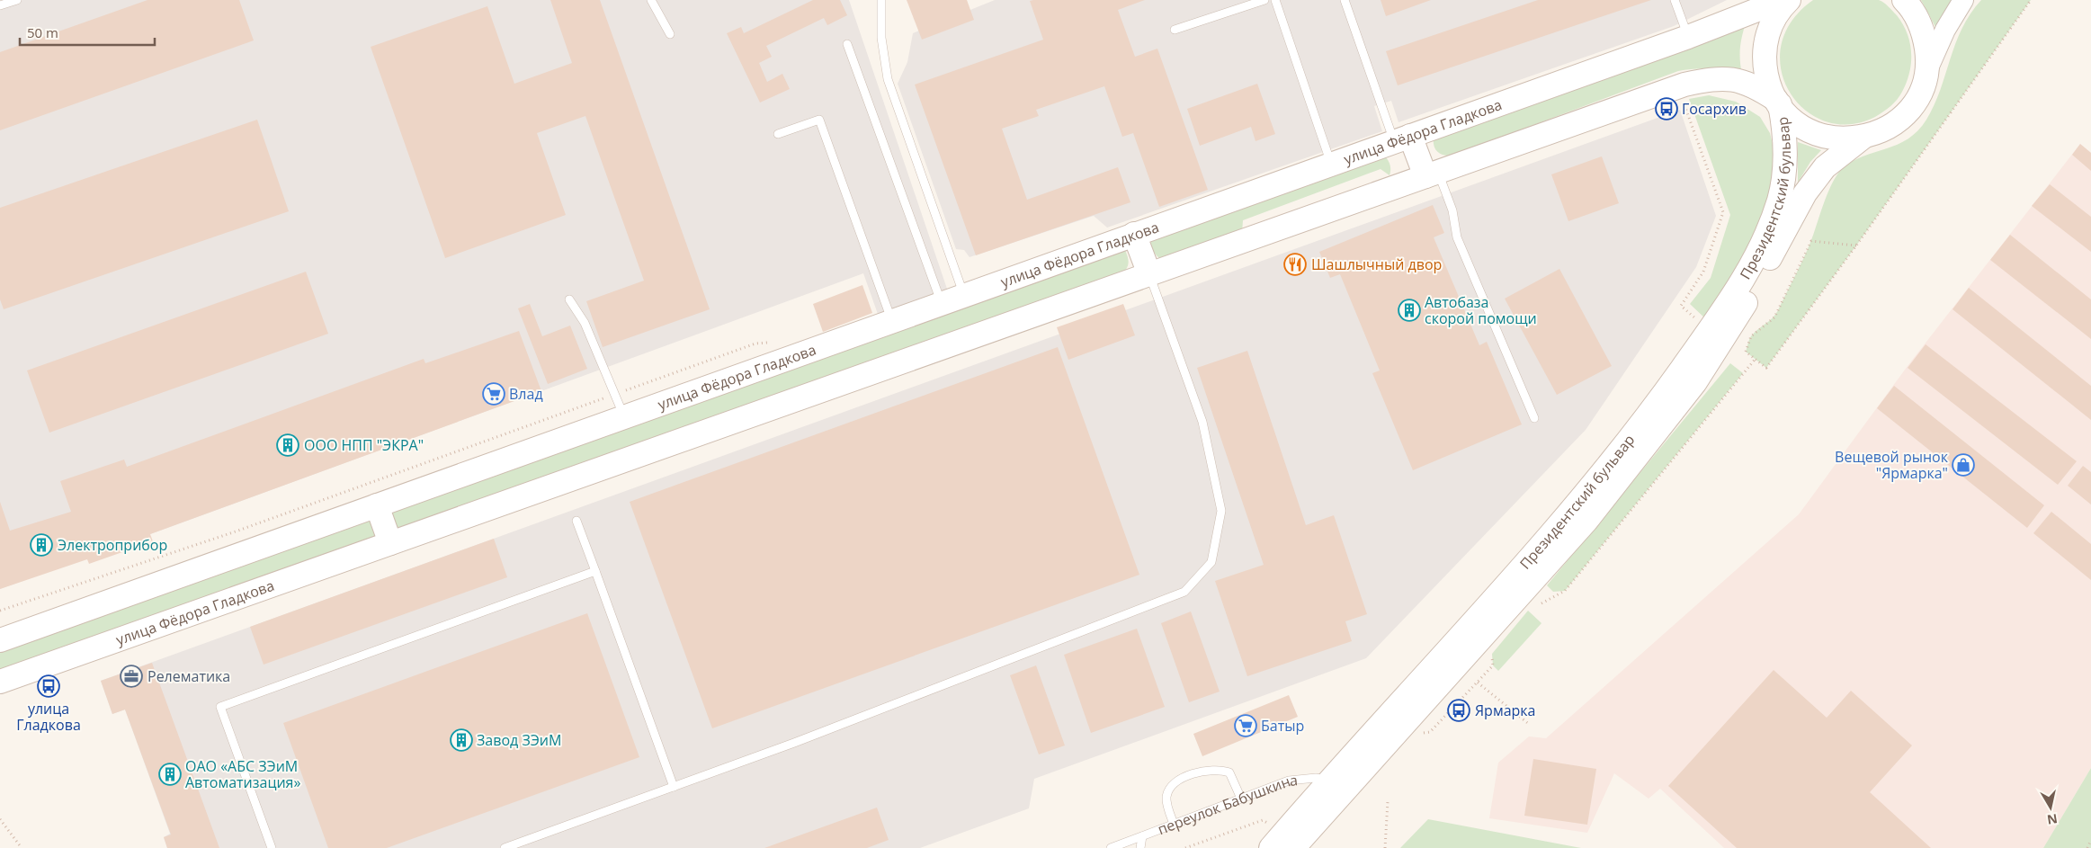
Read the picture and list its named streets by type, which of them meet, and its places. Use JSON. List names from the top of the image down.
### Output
{
  "streets": {
    "main road": ["улица Фёдора Гладкова", "Президентский бульвар"],
    "lane": ["переулок Бабушкина"]
  },
  "crossings": [
    ["улица Фёдора Гладкова", "Президентский бульвар"],
    ["Президентский бульвар", "переулок Бабушкина"]
  ],
  "places": {
    "bus stop": ["Госархив", "улица Гладкова", "Ярмарка"],
    "restaurant": ["Шашлычный двор"],
    "building": [
      "Автобаза скорой помощи",
      "ООО НПП \"ЭКРА\"",
      "Электроприбор",
      "Завод ЗЭиМ",
      "ОАО «АБС ЗЭиМ Автоматизация»"
    ],
    "supermarket": ["Влад", "Батыр"],
    "shop": ["Вещевой рынок \"Ярмарка\""],
    "office": ["Релематика"]
  },
  "scale_bar": "50 m",
  "north": "bottom"
}
